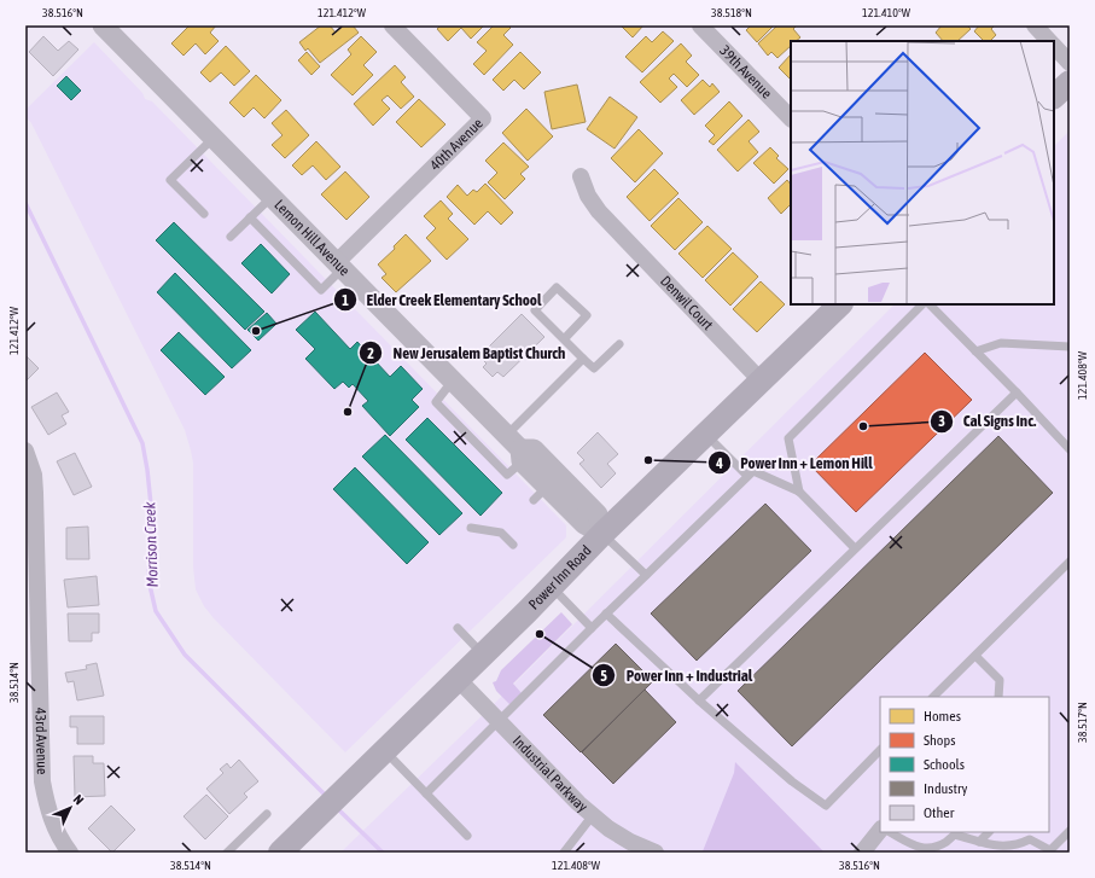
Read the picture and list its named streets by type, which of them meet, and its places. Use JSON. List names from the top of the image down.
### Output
{
  "streets": {
    "main road": ["Power Inn Road"],
    "street": [
      "39th Avenue",
      "40th Avenue",
      "Lemon Hill Avenue",
      "Denwil Court",
      "43rd Avenue",
      "Industrial Parkway"
    ]
  },
  "crossings": [
    ["40th Avenue", "Lemon Hill Avenue"],
    ["Lemon Hill Avenue", "Power Inn Road"],
    ["Denwil Court", "Power Inn Road"],
    ["Power Inn Road", "Industrial Parkway"]
  ],
  "water": ["Morrison Creek"],
  "places": [
    "Elder Creek Elementary School",
    "New Jerusalem Baptist Church",
    "Cal Signs Inc.",
    "Power Inn + Lemon Hill",
    "Power Inn + Industrial"
  ],
  "legend": [
    "Homes",
    "Shops",
    "Schools",
    "Industry",
    "Other"
  ],
  "north": "top right",
  "coordinates": [
    "38.516°N",
    "121.412°W",
    "38.518°N",
    "121.410°W",
    "121.408°W",
    "38.514°N",
    "38.517°N"
  ]
}
